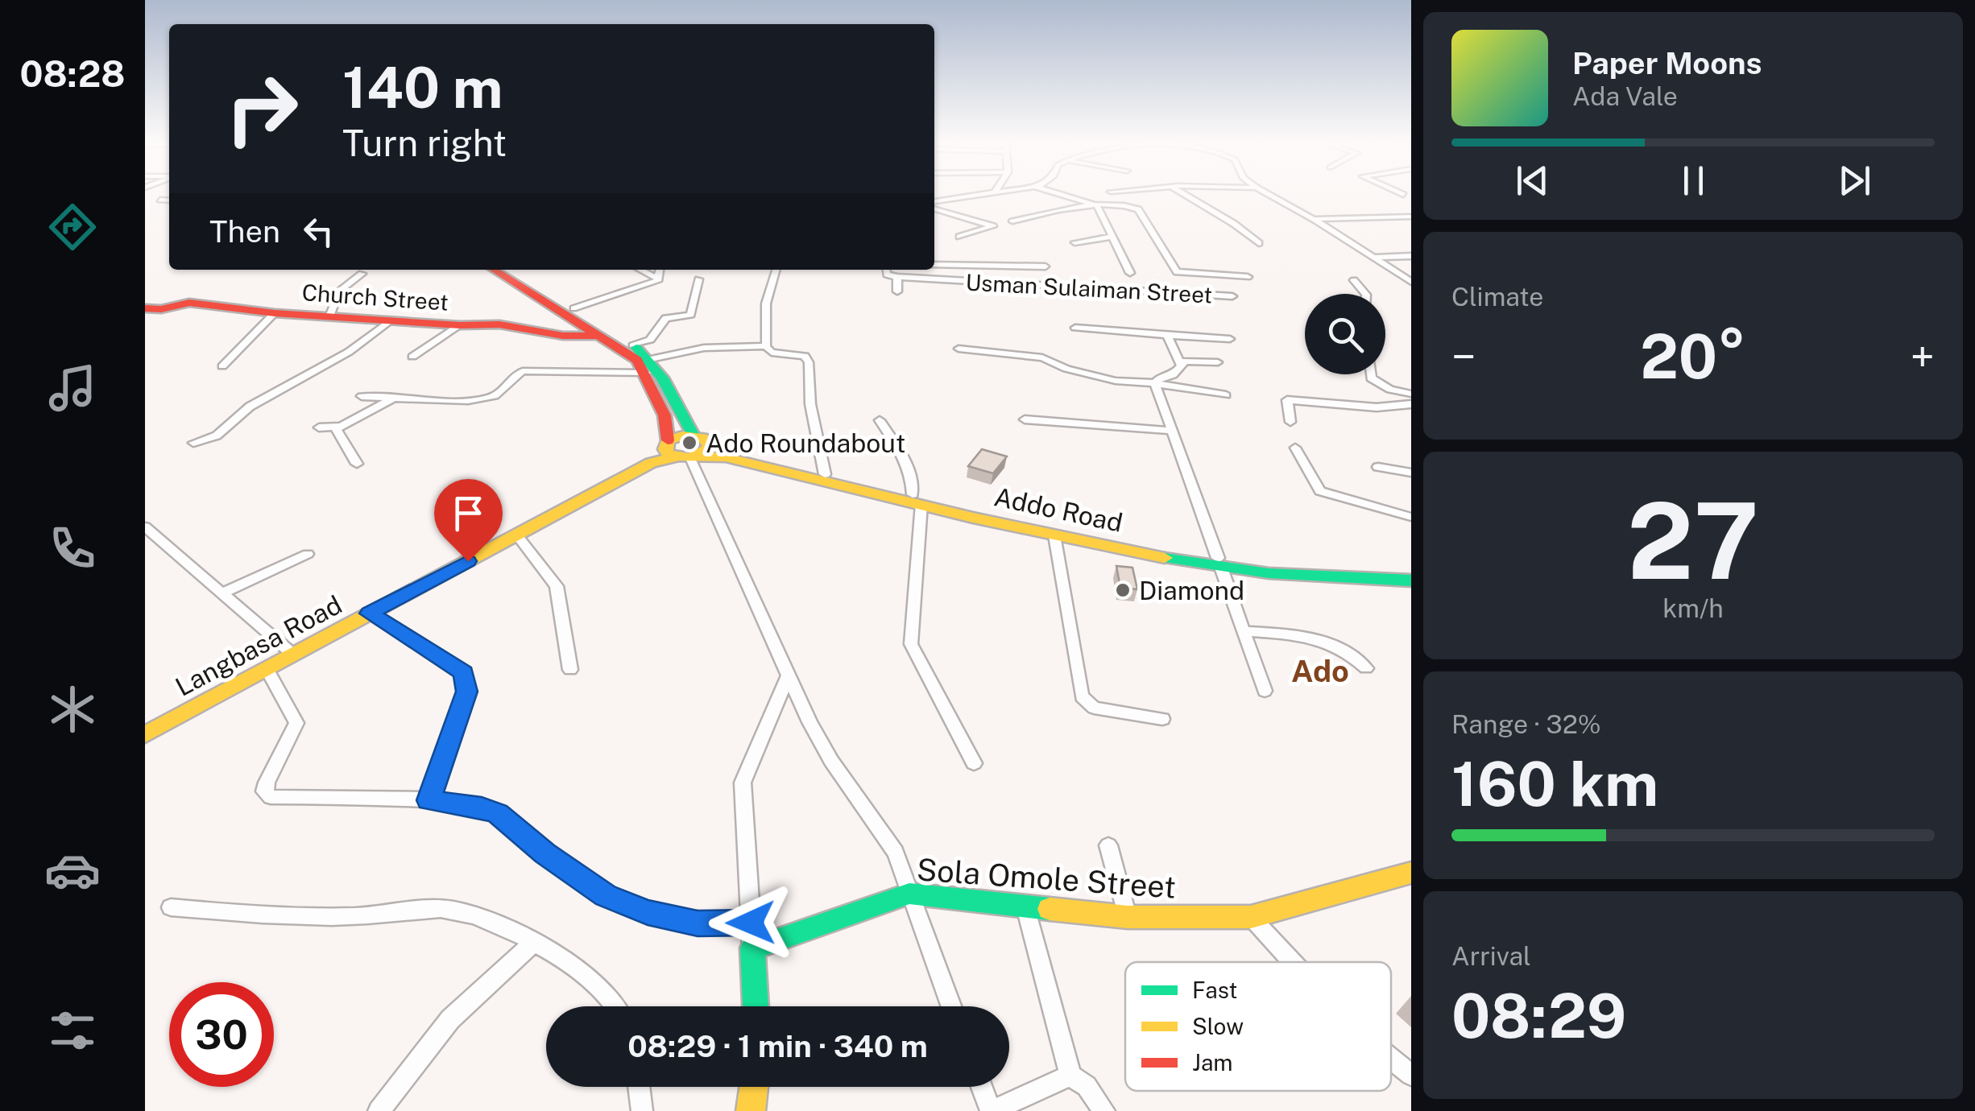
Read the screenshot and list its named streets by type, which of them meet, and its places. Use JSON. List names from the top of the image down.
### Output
{
  "streets": {
    "main road": [
      "Church Street",
      "Addo Road",
      "Langbasa Road",
      "Sola Omole Street"
    ],
    "street": ["Usman Sulaiman Street"]
  },
  "crossings": [
    ["Addo Road", "Langbasa Road"]
  ],
  "districts": ["Ado"],
  "places": ["Ado Roundabout", "Diamond"],
  "legend": ["Fast", "Slow", "Jam"],
  "page": {
    "tabs": "08:28",
    "turn": ["140 m", "Turn right"],
    "song": ["Paper Moons", "Ada Vale"],
    "then": "Then",
    "tile": [
      "Climate",
      ["27", "km/h"],
      ["Range · 32%", "160 km"],
      ["Arrival", "08:29"]
    ],
    "heat": ["−", "20°", "+"],
    "limit": "30",
    "trip": "08:29 · 1 min · 340 m"
  }
}
